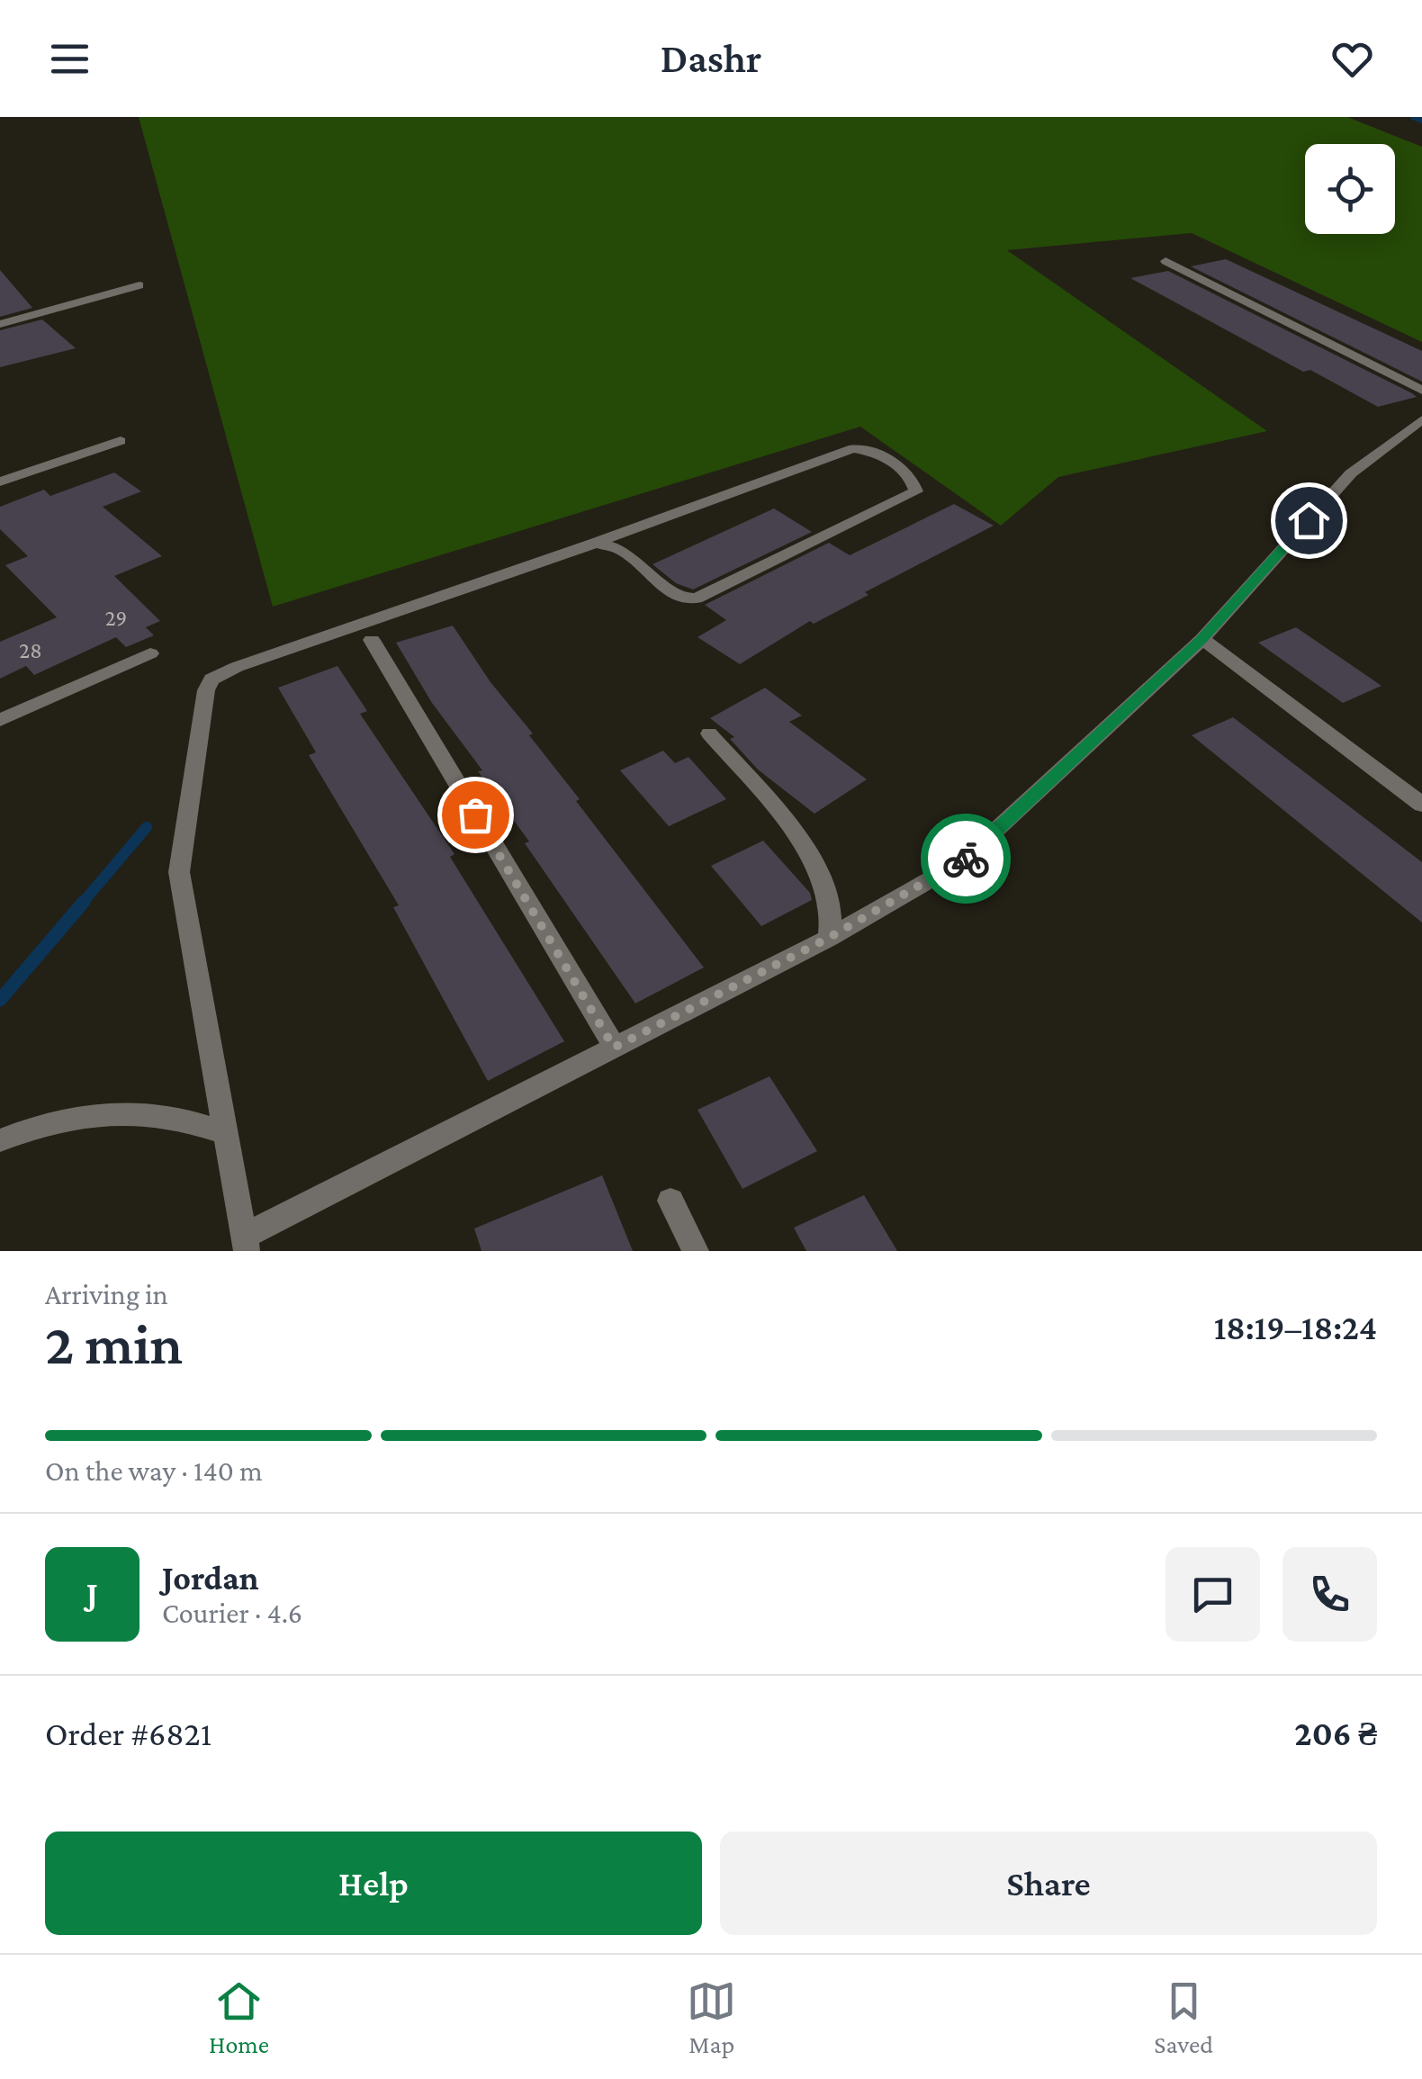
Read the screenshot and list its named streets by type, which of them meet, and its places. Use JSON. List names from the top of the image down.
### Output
{
  "house_numbers": ["29", "28"],
  "page": {
    "header": "Dashr",
    "heading": ["2 min", "Arriving in", "18:19–18:24"],
    "panel": [
      "Jordan",
      "Courier · 4.6",
      "Order #6821",
      "206 ₴"
    ],
    "bar": "On the way · 140 m",
    "round": "J",
    "buttons": ["Help", "Share"],
    "tabs": ["Home", "Map", "Saved"]
  }
}
